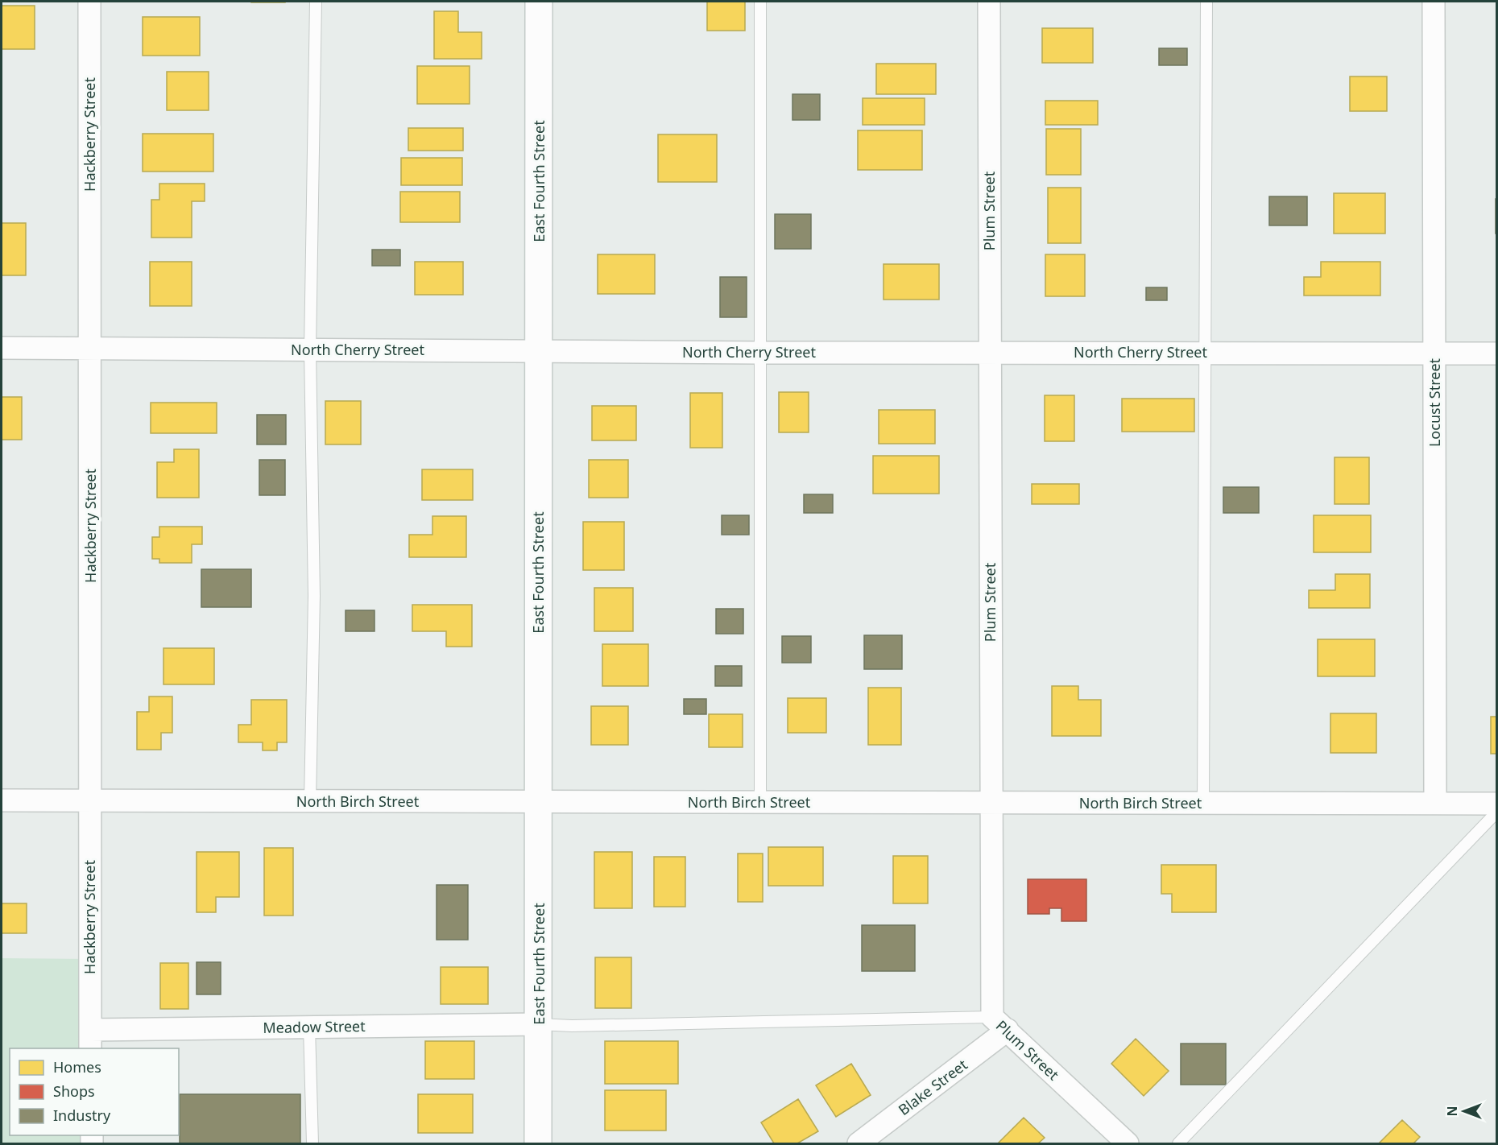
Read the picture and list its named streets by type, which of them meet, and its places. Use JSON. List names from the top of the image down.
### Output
{
  "streets": {
    "main road": ["East Fourth Street"],
    "street": [
      "Hackberry Street",
      "Plum Street",
      "North Cherry Street",
      "Locust Street",
      "North Birch Street",
      "Meadow Street",
      "Blake Street"
    ]
  },
  "crossings": [
    ["Hackberry Street", "North Cherry Street"],
    ["Hackberry Street", "North Birch Street"],
    ["Hackberry Street", "Meadow Street"],
    ["East Fourth Street", "North Cherry Street"],
    ["East Fourth Street", "North Birch Street"],
    ["East Fourth Street", "Meadow Street"],
    ["Plum Street", "North Cherry Street"],
    ["Plum Street", "North Birch Street"],
    ["Plum Street", "Blake Street"],
    ["North Cherry Street", "Locust Street"],
    ["Locust Street", "North Birch Street"]
  ],
  "legend": ["Homes", "Shops", "Industry"],
  "north": "left"
}
